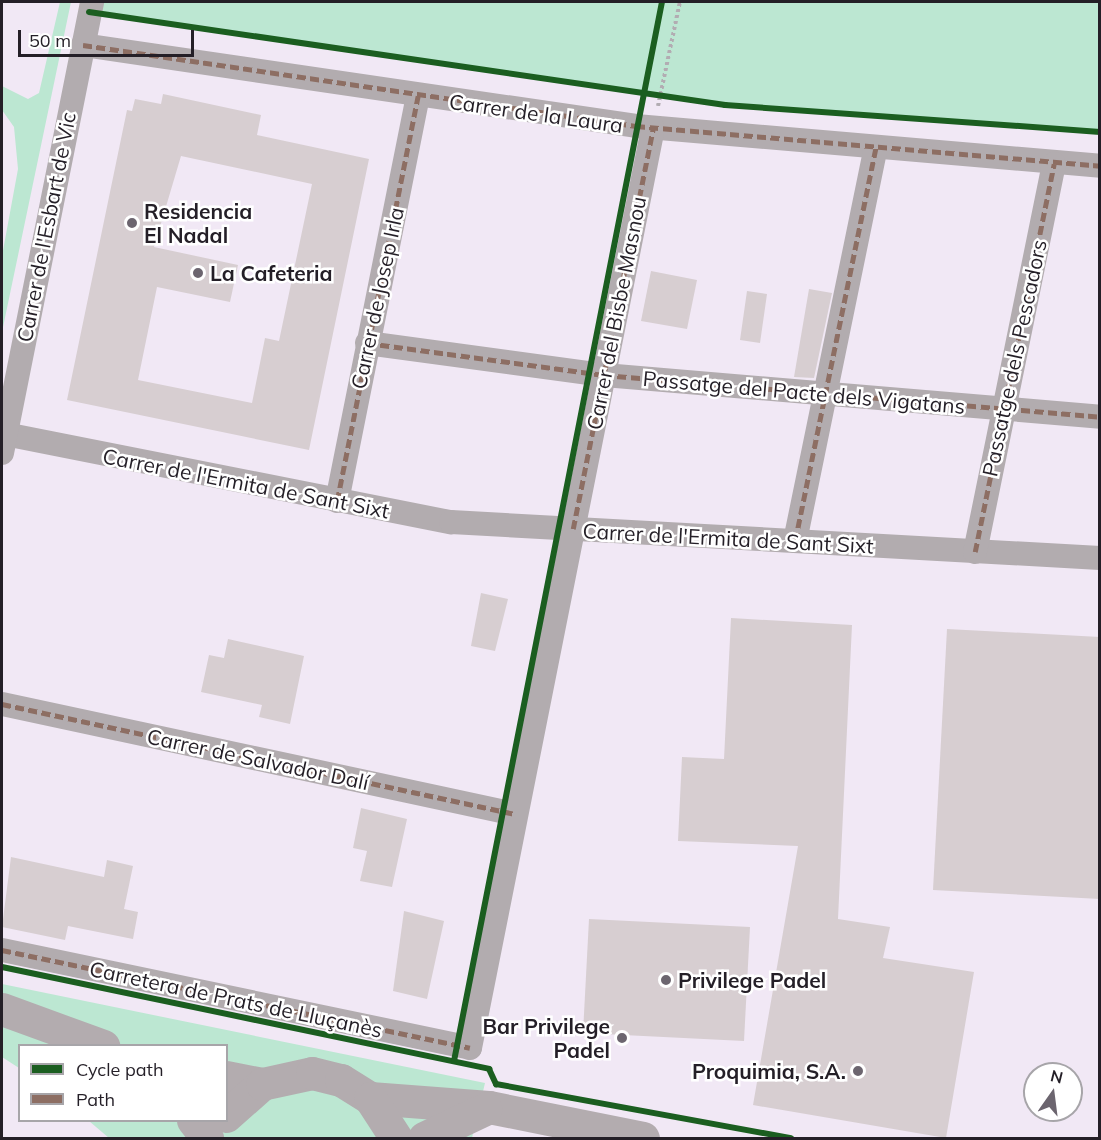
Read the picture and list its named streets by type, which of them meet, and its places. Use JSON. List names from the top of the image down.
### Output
{
  "streets": {
    "street": [
      "Carrer de la Laura",
      "Carrer de l'Esbart de Vic",
      "Carrer de Josep Irla",
      "Carrer del Bisbe Masnou",
      "Passatge dels Pescadors",
      "Passatge del Pacte dels Vigatans",
      "Carrer de l'Ermita de Sant Sixt",
      "Carrer de Salvador Dalí",
      "Carretera de Prats de Lluçanès"
    ]
  },
  "crossings": [
    ["Carrer de la Laura", "Carrer de l'Esbart de Vic"],
    ["Carrer de la Laura", "Carrer de Josep Irla"],
    ["Carrer de la Laura", "Carrer del Bisbe Masnou"],
    ["Carrer de la Laura", "Passatge dels Pescadors"],
    ["Carrer de l'Esbart de Vic", "Carrer de l'Ermita de Sant Sixt"],
    ["Carrer de Josep Irla", "Passatge del Pacte dels Vigatans"],
    ["Carrer de Josep Irla", "Carrer de l'Ermita de Sant Sixt"],
    ["Carrer del Bisbe Masnou", "Passatge del Pacte dels Vigatans"],
    ["Carrer del Bisbe Masnou", "Carrer de l'Ermita de Sant Sixt"],
    ["Carrer del Bisbe Masnou", "Carrer de Salvador Dalí"],
    ["Carrer del Bisbe Masnou", "Carretera de Prats de Lluçanès"],
    ["Passatge dels Pescadors", "Passatge del Pacte dels Vigatans"],
    ["Passatge dels Pescadors", "Carrer de l'Ermita de Sant Sixt"]
  ],
  "places": [
    "Residencia El Nadal",
    "La Cafeteria",
    "Privilege Padel",
    "Bar Privilege Padel",
    "Proquimia, S.A."
  ],
  "legend": ["Cycle path", "Path"],
  "scale_bar": "50 m",
  "north": "top"
}
